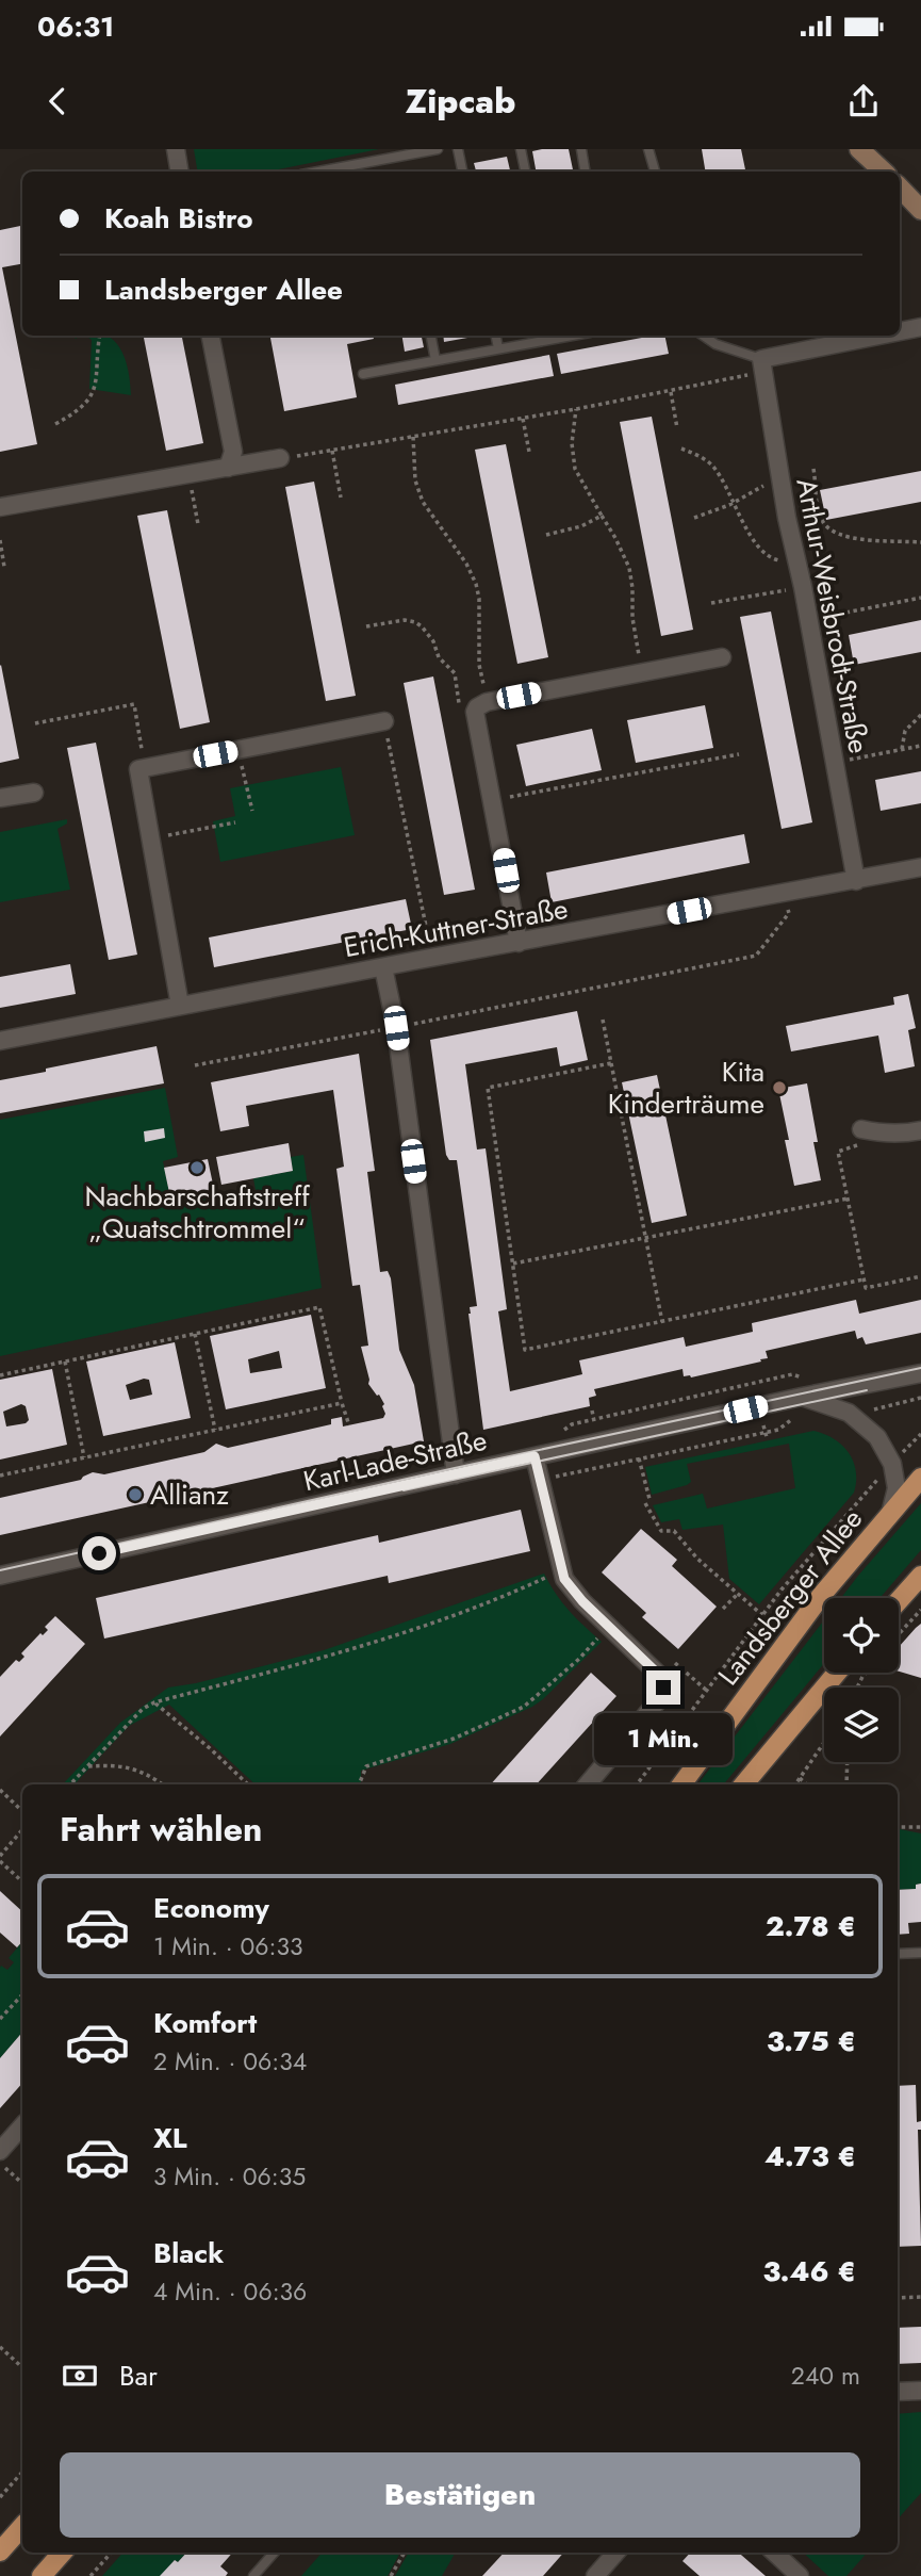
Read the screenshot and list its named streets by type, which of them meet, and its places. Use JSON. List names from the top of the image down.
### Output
{
  "streets": {
    "main road": ["Landsberger Allee"],
    "street": ["Arthur-Weisbrodt-Straße", "Erich-Kuttner-Straße", "Karl-Lade-Straße"]
  },
  "crossings": [
    ["Arthur-Weisbrodt-Straße", "Erich-Kuttner-Straße"]
  ],
  "places": ["Kita Kinderträume", "Nachbarschaftstreff „Quatschtrommel“", "Allianz"],
  "page": {
    "status": "06:31",
    "header": "Zipcab",
    "banner": ["Koah Bistro", "Landsberger Allee"],
    "bubble": "1 Min.",
    "heading": "Fahrt wählen",
    "list": [
      {
        "name": "Economy",
        "note": "1 Min. · 06:33",
        "value": "2.78 €"
      },
      {
        "name": "Komfort",
        "note": "2 Min. · 06:34",
        "value": "3.75 €"
      },
      {
        "name": "XL",
        "note": "3 Min. · 06:35",
        "value": "4.73 €"
      },
      {
        "name": "Black",
        "note": "4 Min. · 06:36",
        "value": "3.46 €"
      }
    ],
    "pay": ["Bar", "240 m"],
    "buttons": "Bestätigen"
  }
}
